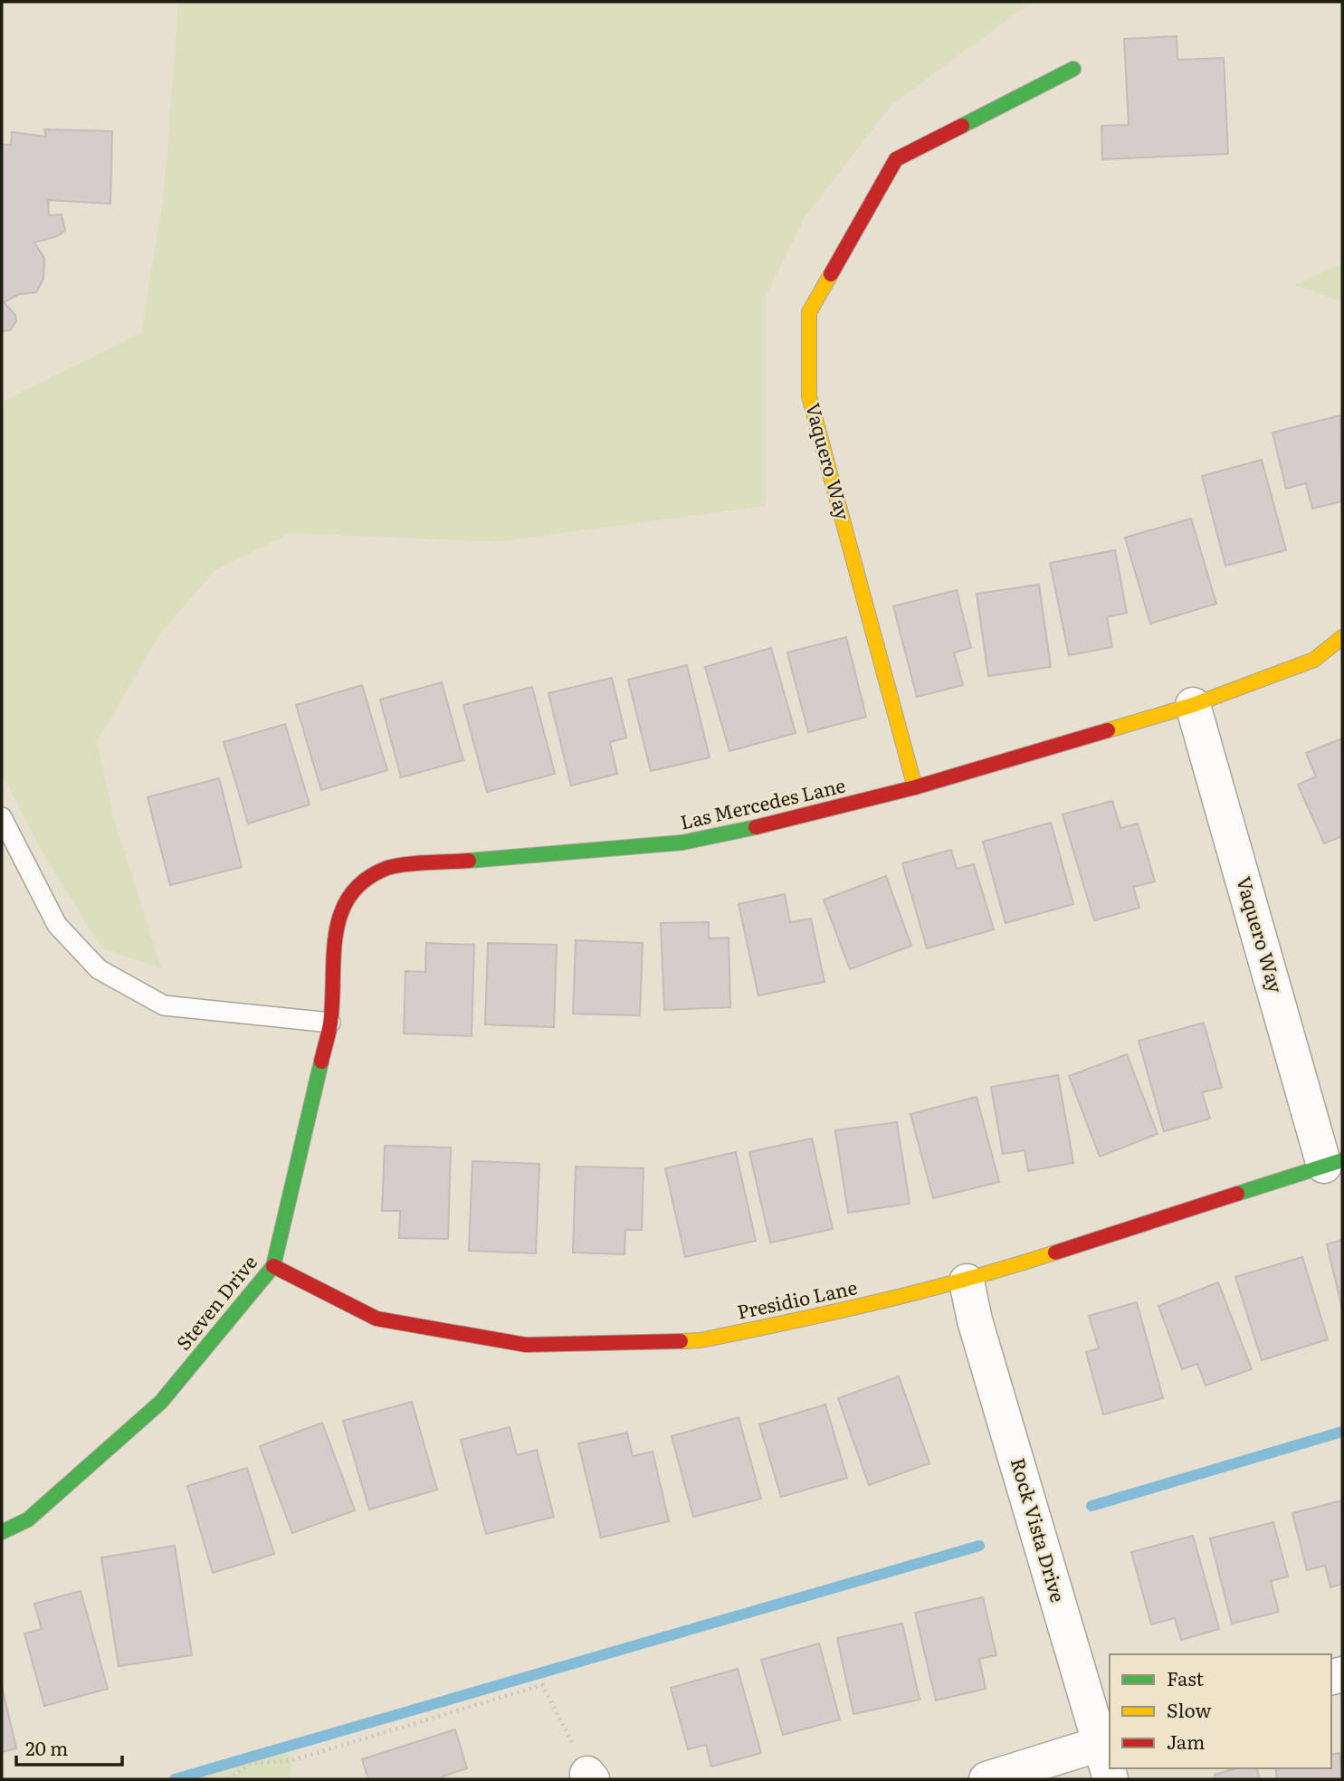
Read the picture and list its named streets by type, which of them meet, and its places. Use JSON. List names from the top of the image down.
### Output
{
  "streets": {
    "street": [
      "Vaquero Way",
      "Las Mercedes Lane",
      "Presidio Lane",
      "Steven Drive",
      "Rock Vista Drive"
    ]
  },
  "crossings": [
    ["Vaquero Way", "Las Mercedes Lane"],
    ["Vaquero Way", "Presidio Lane"],
    ["Las Mercedes Lane", "Steven Drive"],
    ["Presidio Lane", "Steven Drive"],
    ["Presidio Lane", "Rock Vista Drive"]
  ],
  "legend": ["Fast", "Slow", "Jam"],
  "scale_bar": "20 m"
}
